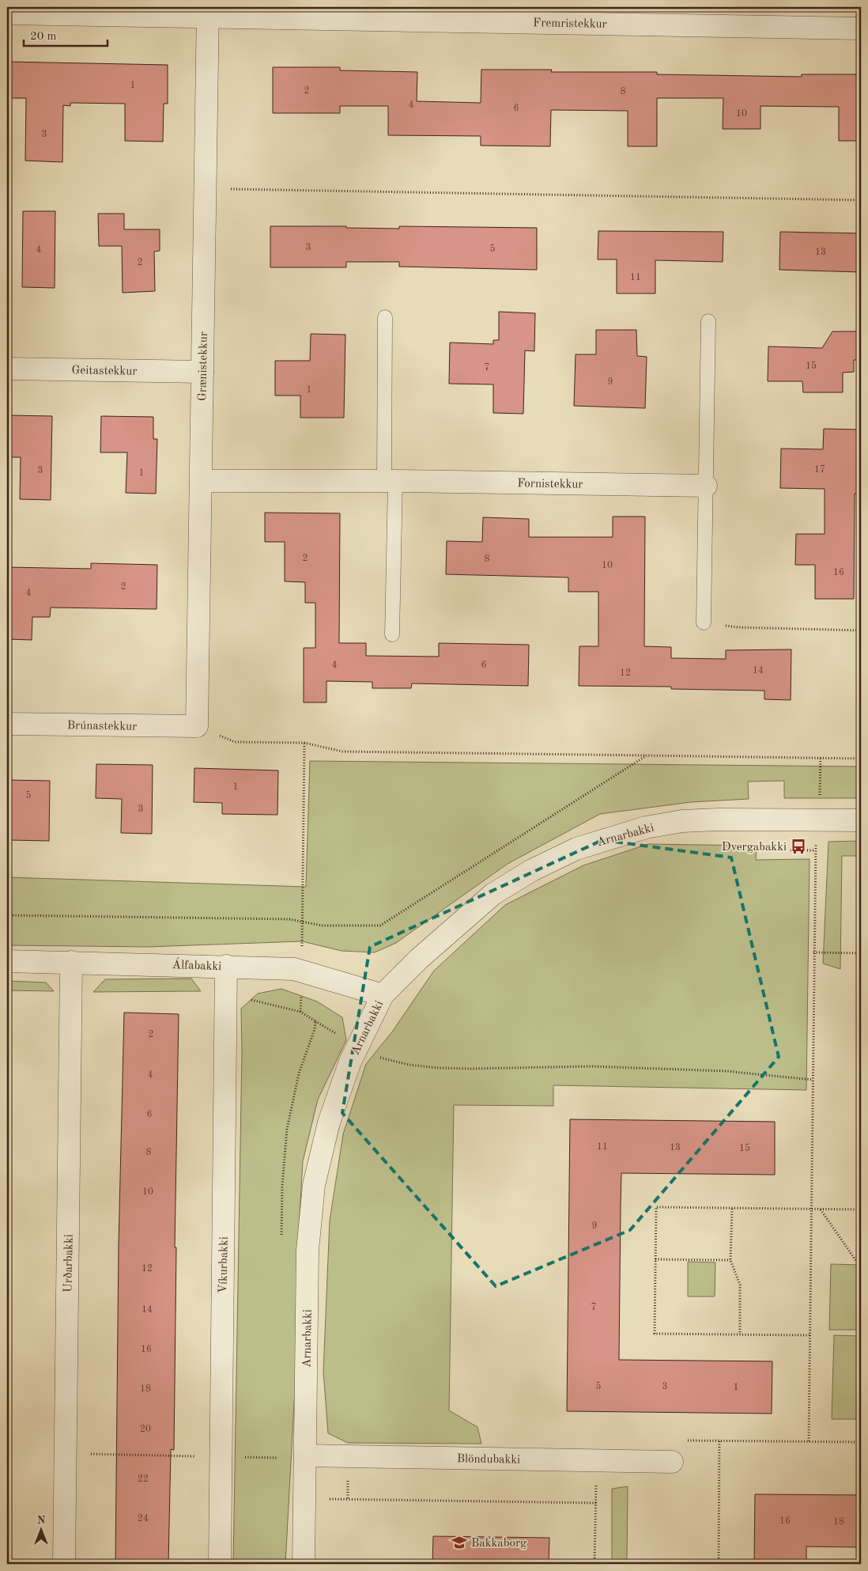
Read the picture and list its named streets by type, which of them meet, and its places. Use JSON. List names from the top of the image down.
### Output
{
  "streets": {
    "street": [
      "Fremristekkur",
      "Grænistekkur",
      "Geitastekkur",
      "Fornistekkur",
      "Brúnastekkur",
      "Arnarbakki",
      "Álfabakki",
      "Urðarbakki",
      "Víkurbakki",
      "Blöndubakki"
    ]
  },
  "crossings": [
    ["Fremristekkur", "Grænistekkur"],
    ["Grænistekkur", "Geitastekkur"],
    ["Grænistekkur", "Fornistekkur"],
    ["Grænistekkur", "Brúnastekkur"],
    ["Arnarbakki", "Álfabakki"],
    ["Arnarbakki", "Blöndubakki"],
    ["Álfabakki", "Urðarbakki"],
    ["Álfabakki", "Víkurbakki"]
  ],
  "places": {
    "bus stop": ["Dvergabakki"],
    "school or university": ["Bakkaborg"]
  },
  "house_numbers": [
    "1",
    "2",
    "8",
    "4",
    "6",
    "10",
    "3",
    "3",
    "5",
    "4",
    "13",
    "2",
    "11",
    "15",
    "7",
    "9",
    "1",
    "17",
    "3",
    "1",
    "2",
    "8",
    "10",
    "16",
    "2",
    "4",
    "4",
    "6",
    "14",
    "12",
    "1",
    "5",
    "3",
    "2",
    "4",
    "6",
    "11",
    "13",
    "15",
    "8",
    "10",
    "9",
    "12",
    "7",
    "14",
    "16",
    "5",
    "3",
    "1",
    "18",
    "20",
    "22",
    "24",
    "16",
    "18"
  ],
  "scale_bar": "20 m",
  "north": "top"
}
